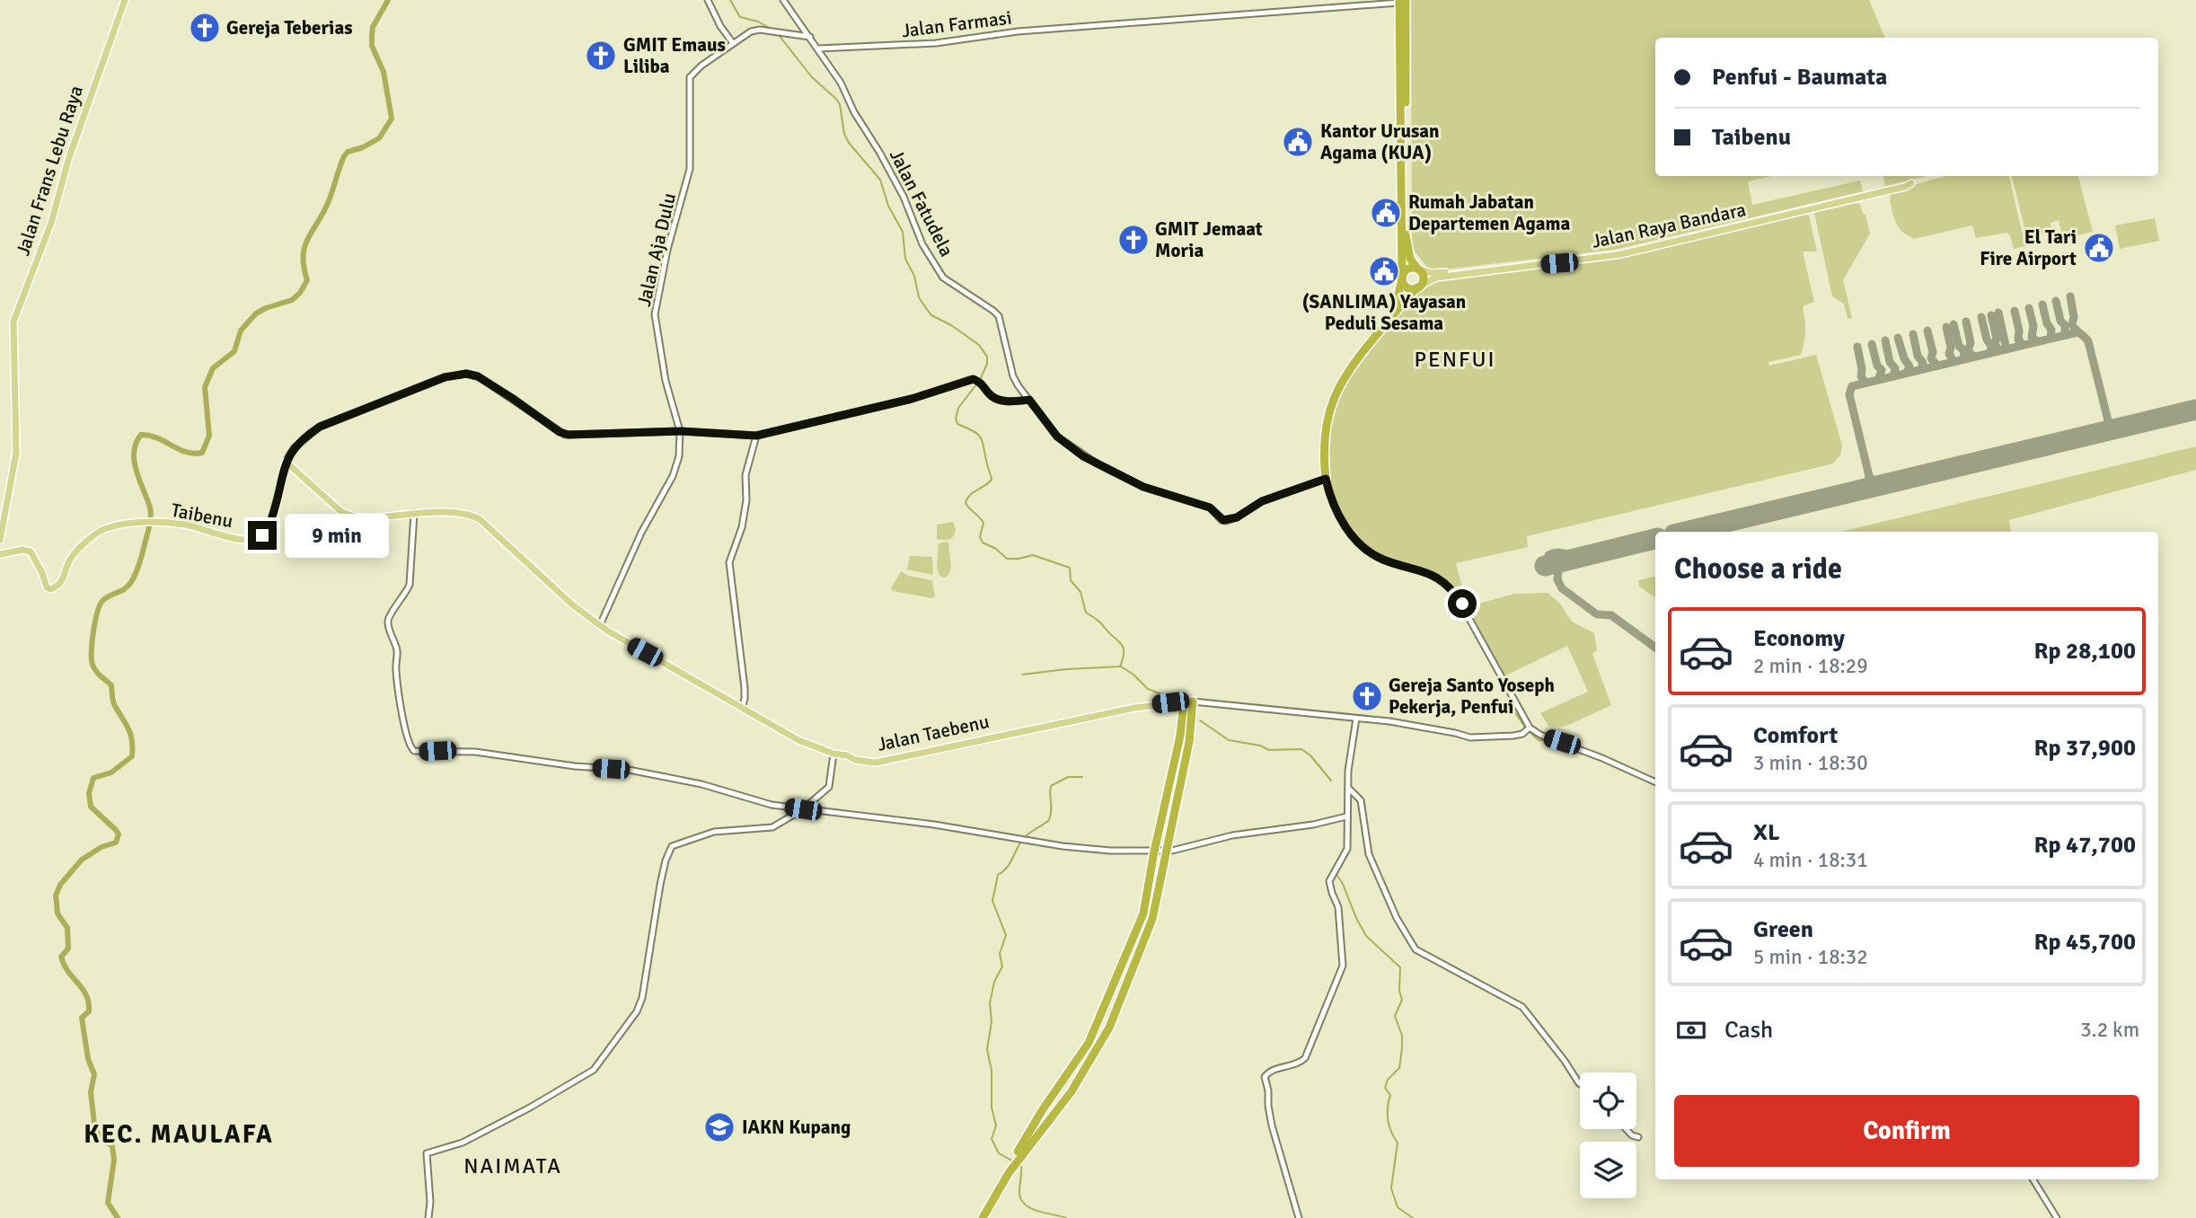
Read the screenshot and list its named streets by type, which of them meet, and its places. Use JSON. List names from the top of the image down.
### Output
{
  "streets": {
    "main road": [
      "Jalan Frans Lebu Raya",
      "Jalan Raya Bandara",
      "Taibenu",
      "Jalan Taebenu"
    ],
    "street": ["Jalan Farmasi", "Jalan Fatudela", "Jalan Aja Dulu"]
  },
  "crossings": [
    ["Jalan Farmasi", "Jalan Fatudela"],
    ["Jalan Fatudela", "Jalan Aja Dulu"],
    ["Jalan Aja Dulu", "Jalan Taebenu"],
    ["Taibenu", "Jalan Taebenu"]
  ],
  "districts": ["PENFUI", "KEC. MAULAFA", "NAIMATA"],
  "places": {
    "church": [
      "Gereja Teberias",
      "GMIT Emaus Liliba",
      "GMIT Jemaat Moria",
      "Gereja Santo Yoseph Pekerja, Penfui"
    ],
    "public building": [
      "Kantor Urusan Agama (KUA)",
      "Rumah Jabatan Departemen Agama",
      "El Tari Fire Airport",
      "(SANLIMA) Yayasan Peduli Sesama"
    ],
    "school or university": ["IAKN Kupang"]
  },
  "page": {
    "banner": ["Penfui - Baumata", "Taibenu"],
    "bubble": "9 min",
    "heading": "Choose a ride",
    "list": [
      {
        "name": "Economy",
        "note": "2 min · 18:29",
        "value": "Rp 28,100"
      },
      {
        "name": "Comfort",
        "note": "3 min · 18:30",
        "value": "Rp 37,900"
      },
      {
        "name": "XL",
        "note": "4 min · 18:31",
        "value": "Rp 47,700"
      },
      {
        "name": "Green",
        "note": "5 min · 18:32",
        "value": "Rp 45,700"
      }
    ],
    "pay": ["Cash", "3.2 km"],
    "buttons": "Confirm"
  }
}
